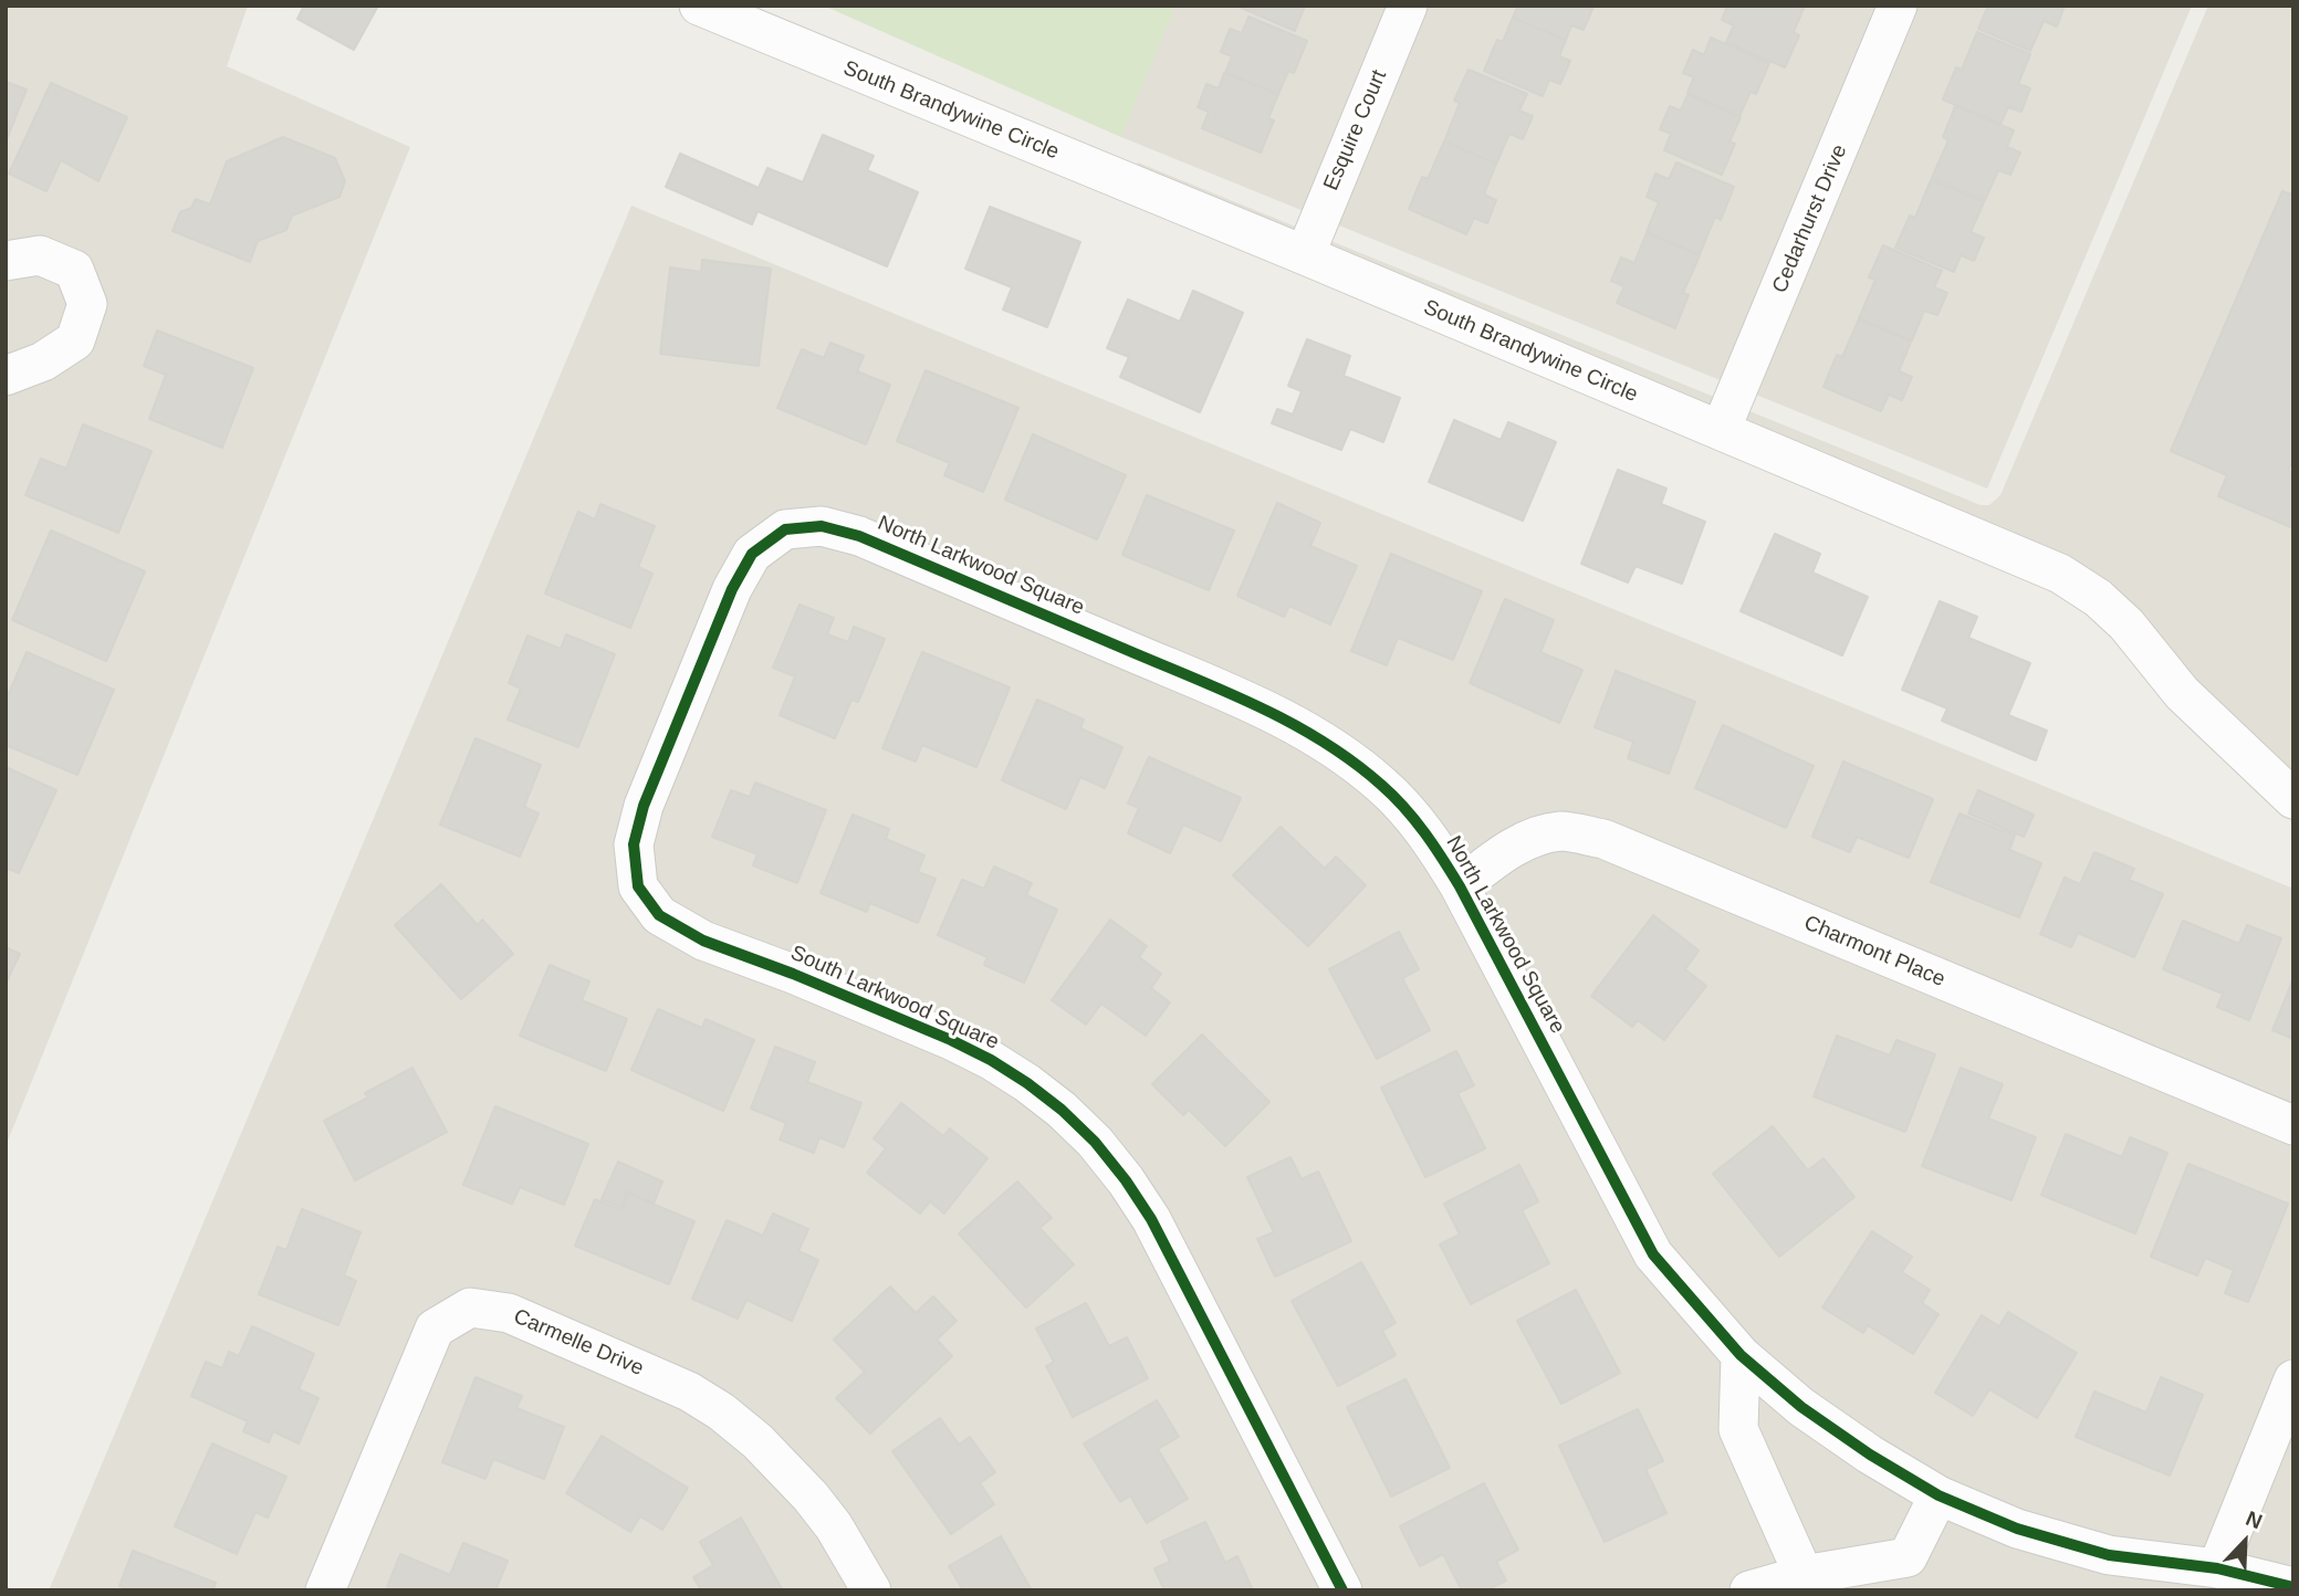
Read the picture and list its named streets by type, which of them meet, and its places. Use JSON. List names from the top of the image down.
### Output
{
  "streets": {
    "street": [
      "South Brandywine Circle",
      "Esquire Court",
      "Cedarhurst Drive",
      "North Larkwood Square",
      "Charmont Place",
      "South Larkwood Square",
      "Carmelle Drive"
    ]
  },
  "crossings": [
    ["South Brandywine Circle", "Esquire Court"],
    ["South Brandywine Circle", "Cedarhurst Drive"],
    ["North Larkwood Square", "Charmont Place"],
    ["North Larkwood Square", "South Larkwood Square"]
  ],
  "north": "top right"
}
